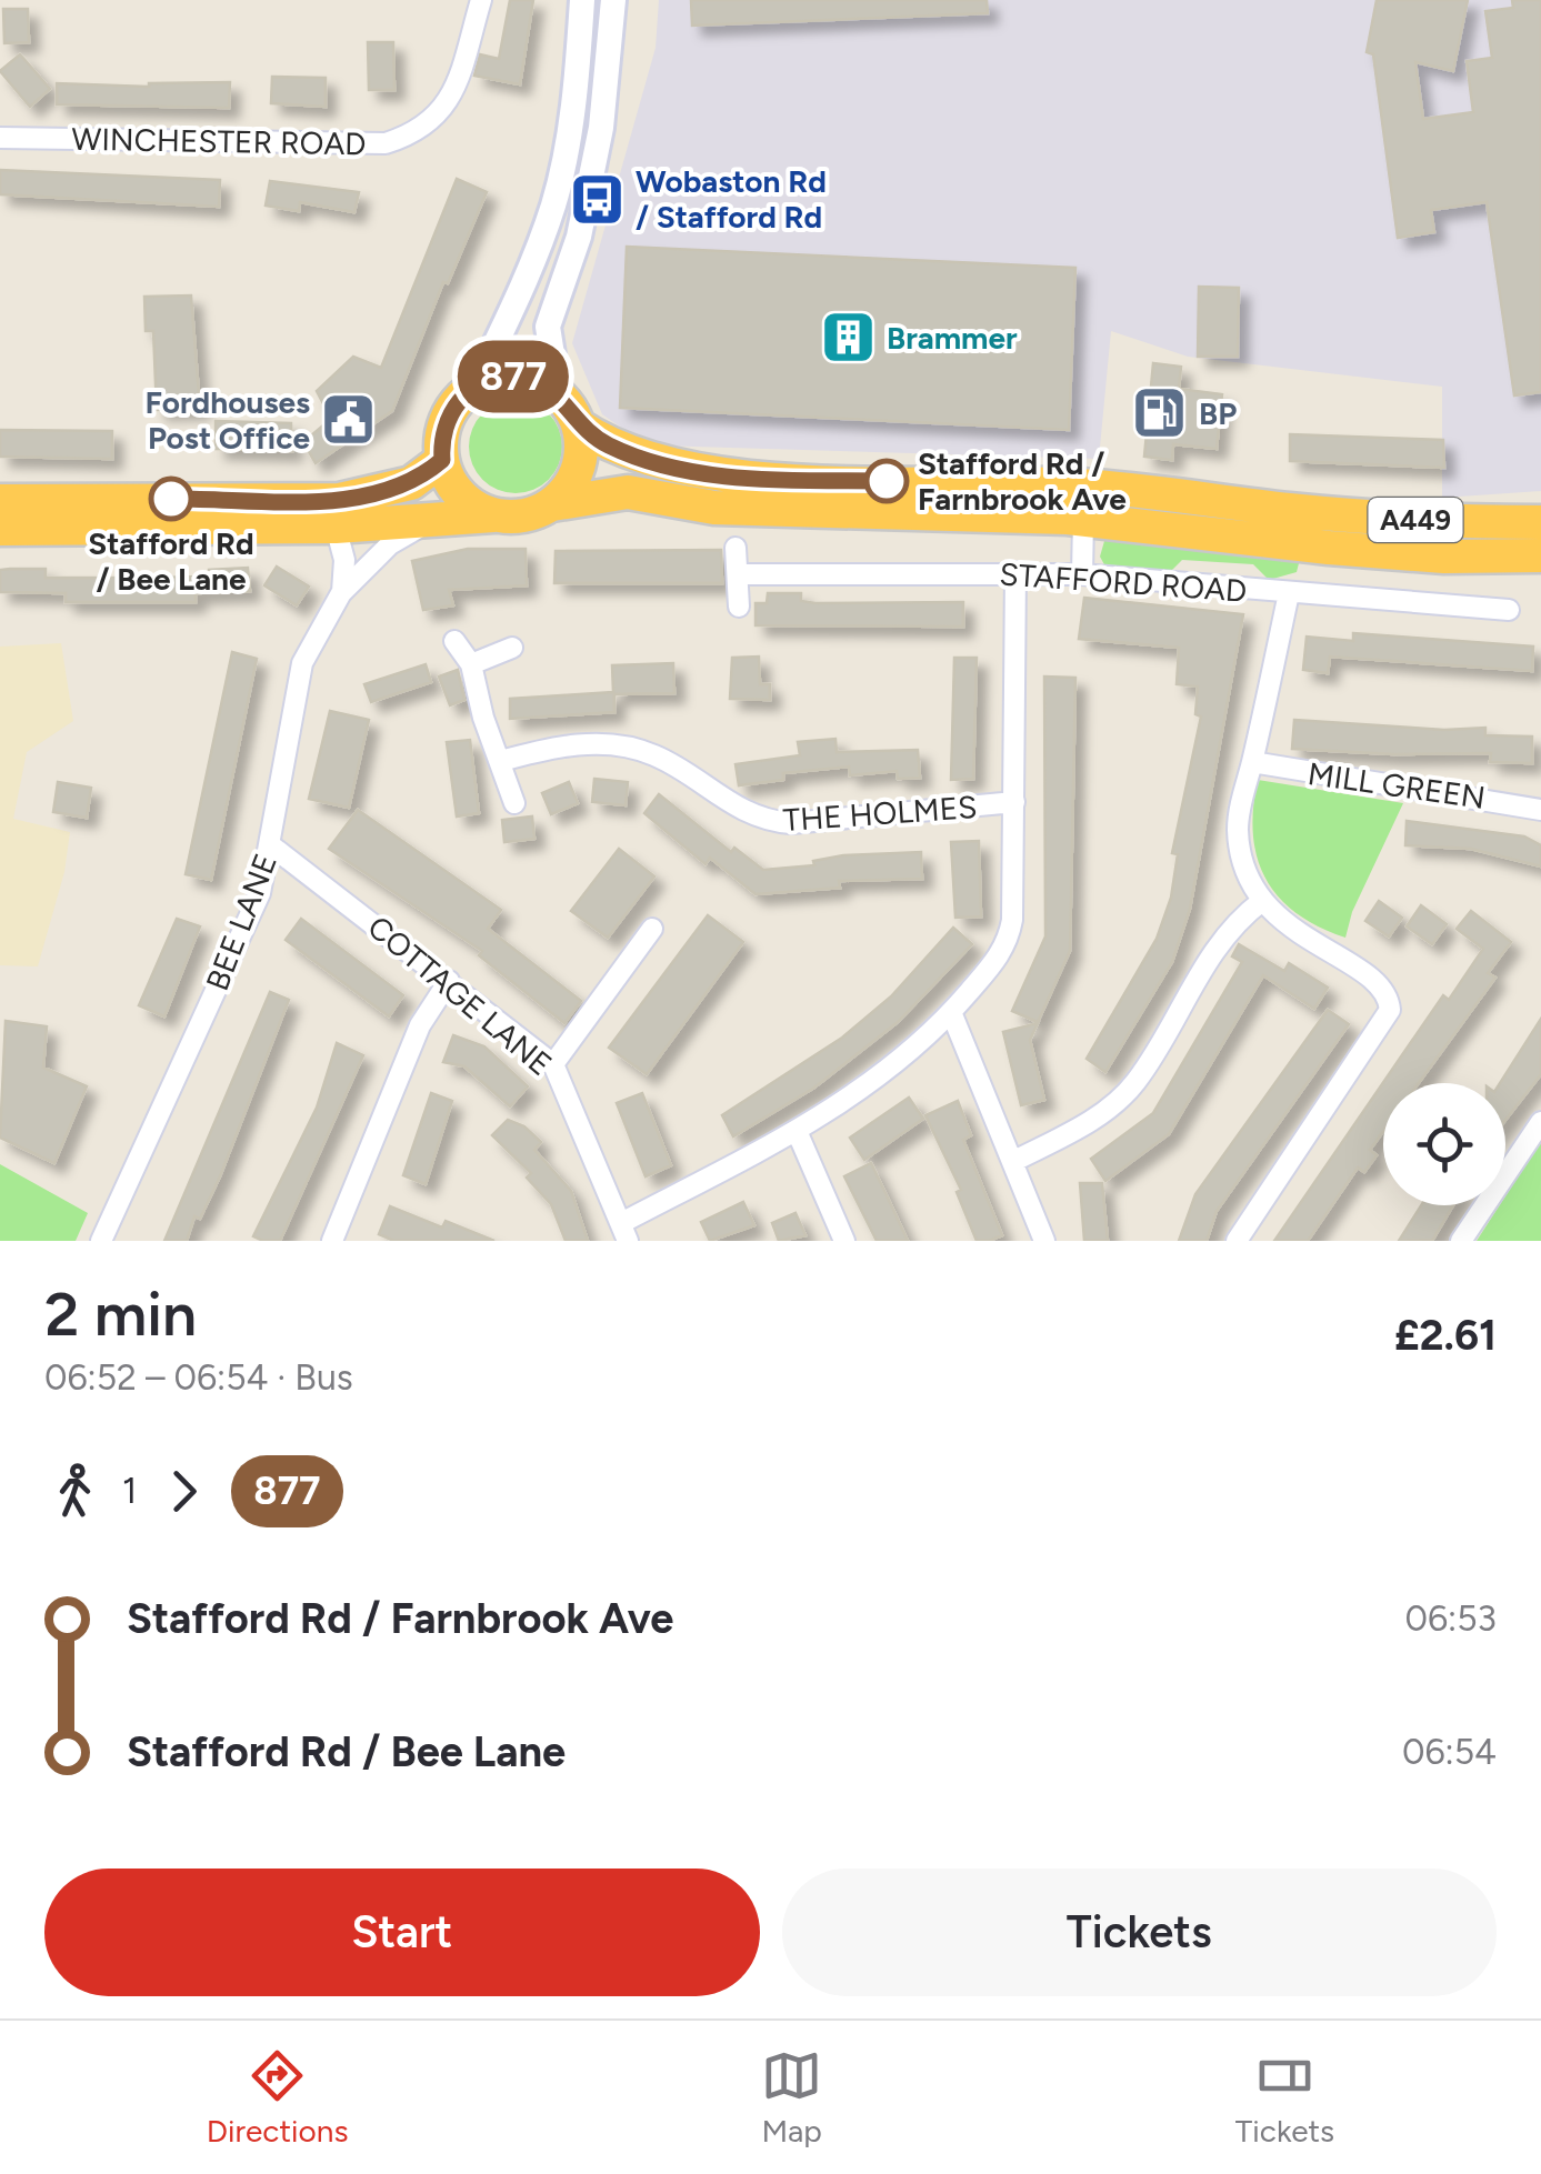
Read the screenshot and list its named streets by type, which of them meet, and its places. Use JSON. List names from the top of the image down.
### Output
{
  "streets": {
    "highway": ["A449", "STAFFORD ROAD"],
    "street": [
      "WINCHESTER ROAD",
      "MILL GREEN",
      "THE HOLMES",
      "BEE LANE",
      "COTTAGE LANE"
    ]
  },
  "crossings": [
    ["A449", "STAFFORD ROAD"],
    ["A449", "BEE LANE"],
    ["BEE LANE", "COTTAGE LANE"]
  ],
  "places": {
    "bus stop": ["Wobaston Rd / Stafford Rd"],
    "building": ["Brammer"],
    "fuel station": ["BP"],
    "public building": ["Fordhouses Post Office"],
    "other": ["Stafford Rd / Farnbrook Ave", "Stafford Rd / Bee Lane"]
  },
  "lines": ["bus line 877"],
  "page": {
    "on_map": "877",
    "heading": ["2 min", "06:52 – 06:54 · Bus", "£2.61"],
    "legs": ["1", "877"],
    "list": [
      {
        "name": "Stafford Rd / Farnbrook Ave",
        "value": "06:53"
      },
      {
        "name": "Stafford Rd / Bee Lane",
        "value": "06:54"
      }
    ],
    "buttons": ["Start", "Tickets"],
    "tabs": ["Directions", "Map", "Tickets"]
  }
}
